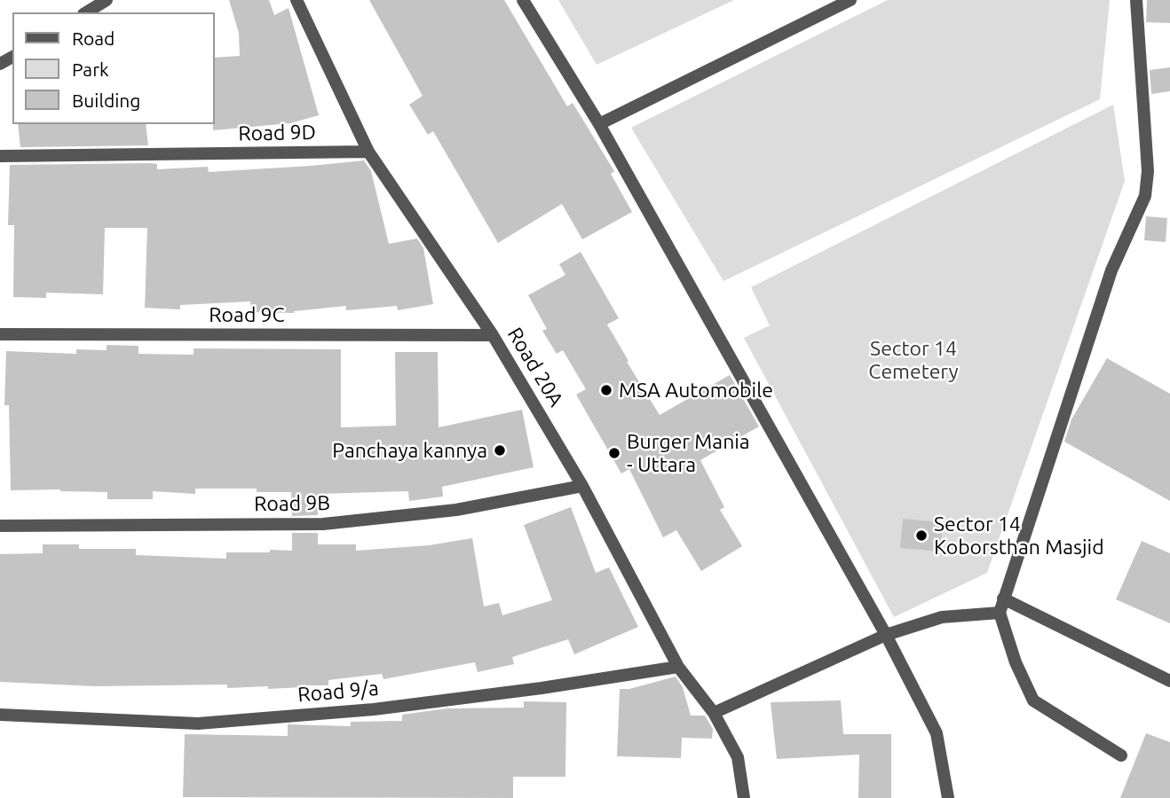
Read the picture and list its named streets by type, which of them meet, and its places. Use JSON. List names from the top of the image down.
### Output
{
  "streets": {
    "street": [
      "Road 9D",
      "Road 9C",
      "Road 20A",
      "Road 9B",
      "Road 9/a"
    ]
  },
  "crossings": [
    ["Road 9D", "Road 20A"],
    ["Road 9C", "Road 20A"],
    ["Road 20A", "Road 9B"],
    ["Road 20A", "Road 9/a"]
  ],
  "parks": ["Sector 14 Cemetery"],
  "places": [
    "MSA Automobile",
    "Panchaya kannya",
    "Burger Mania - Uttara",
    "Sector 14 Koborsthan Masjid"
  ],
  "legend": ["Road", "Park", "Building"]
}
